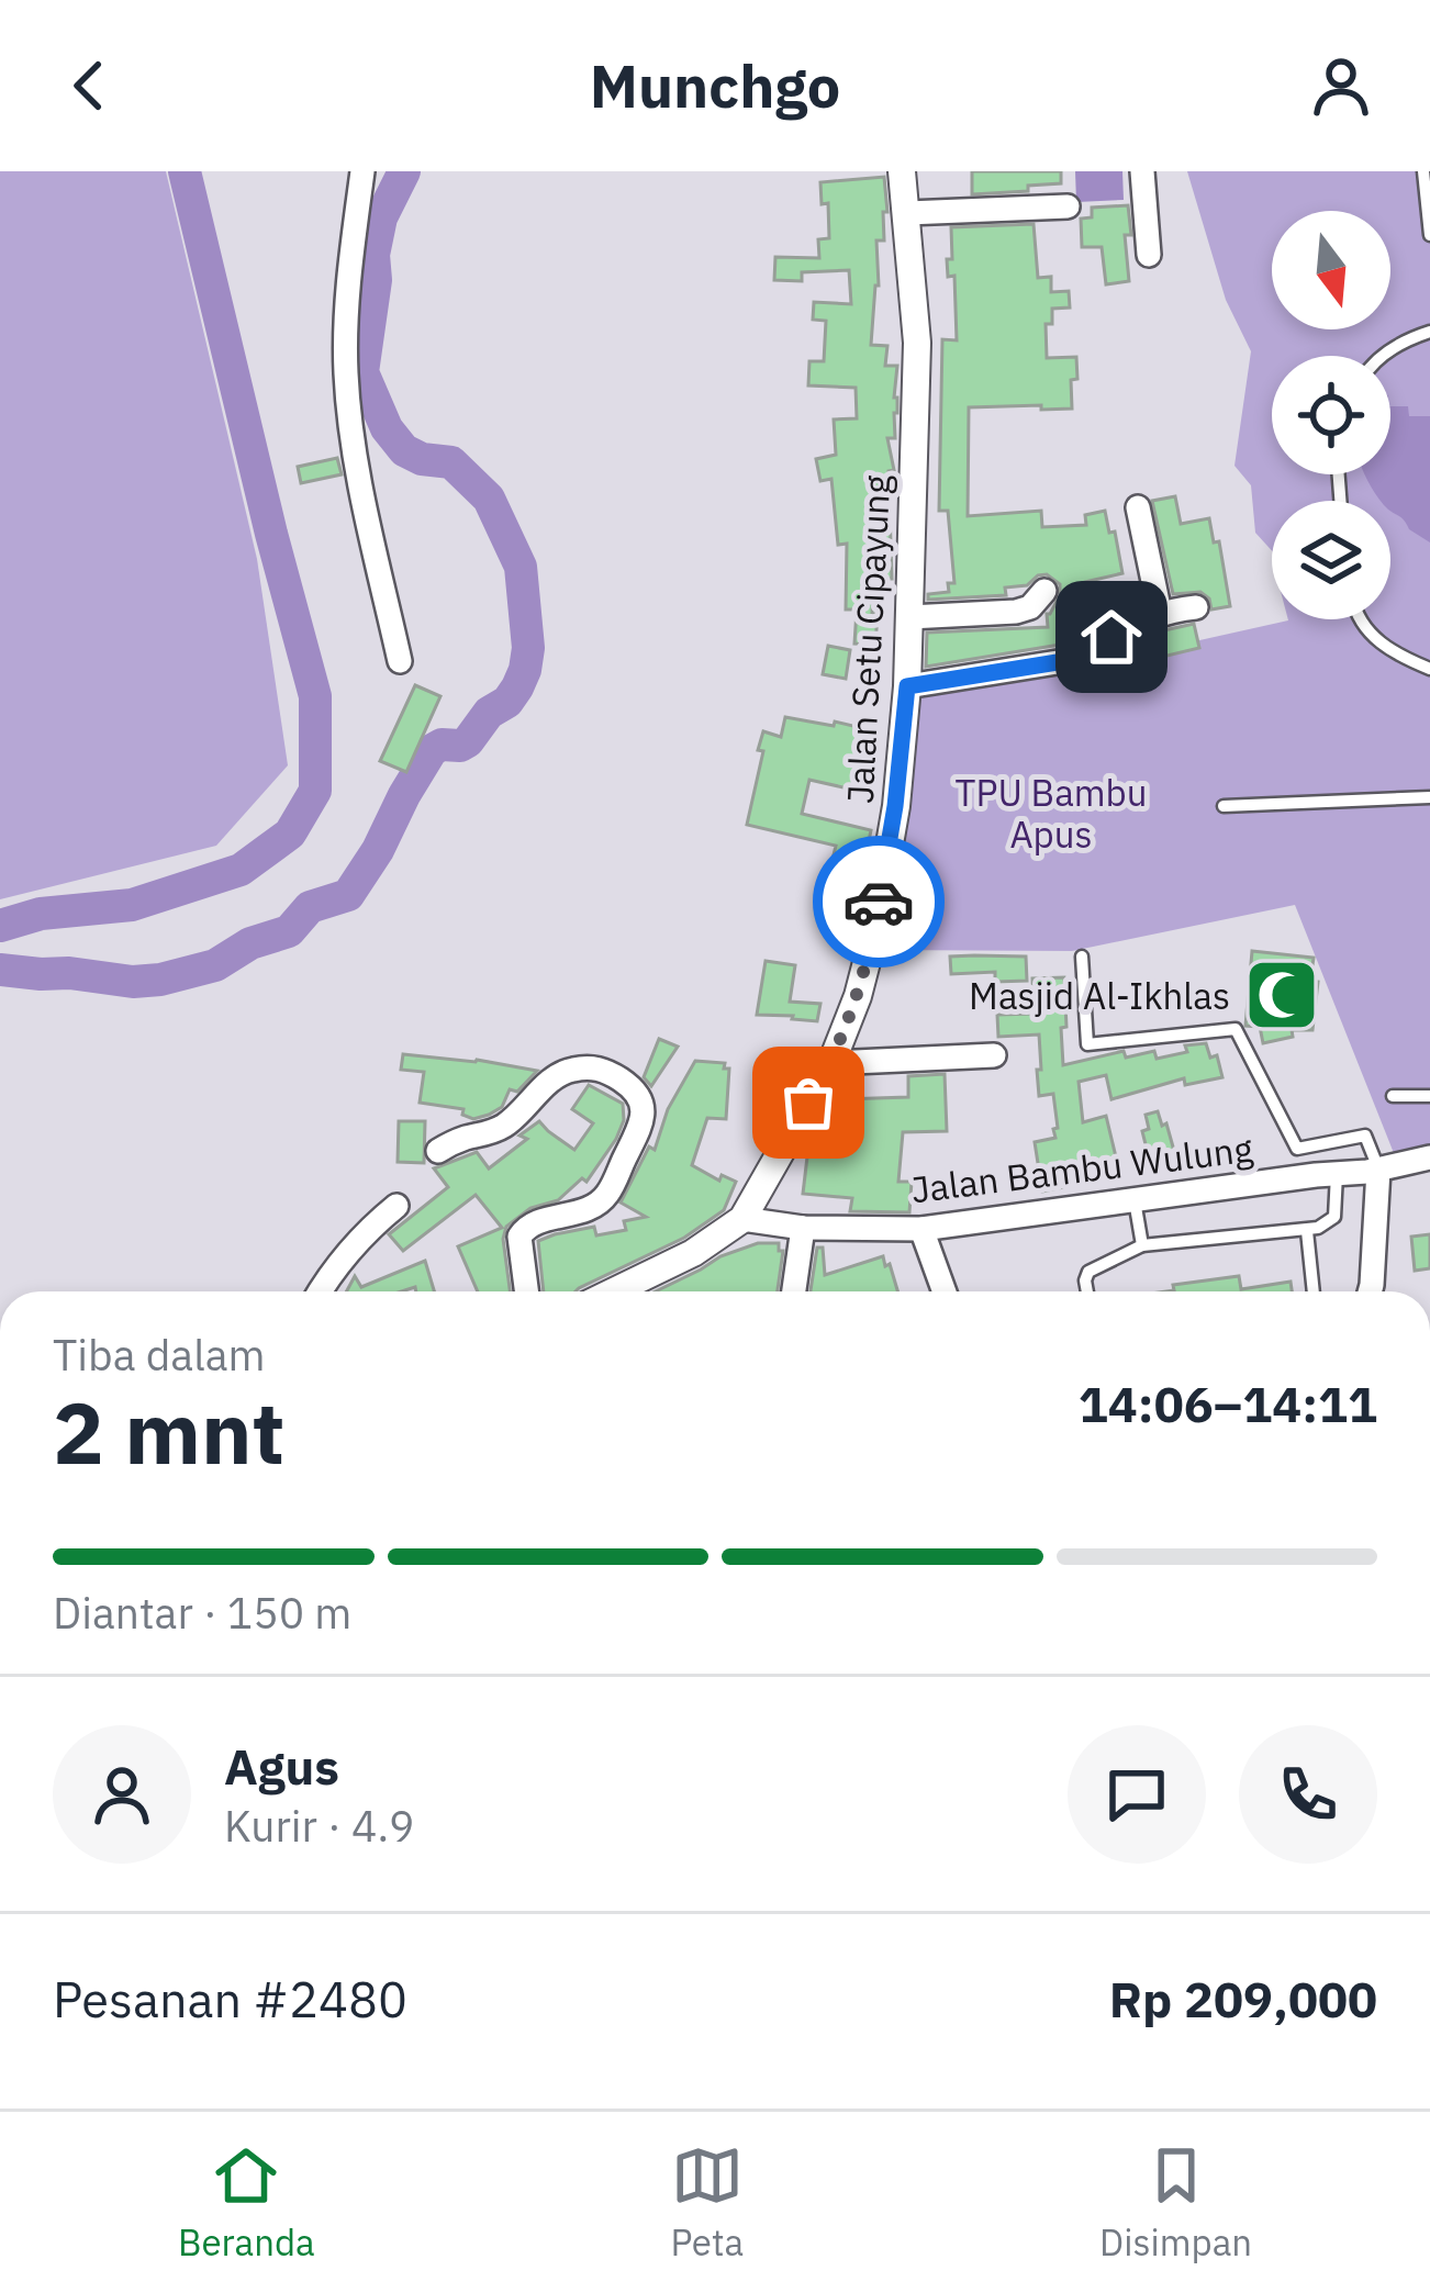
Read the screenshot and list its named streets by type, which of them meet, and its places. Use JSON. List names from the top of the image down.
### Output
{
  "streets": {
    "street": ["Jalan Setu Cipayung", "Jalan Bambu Wulung"]
  },
  "crossings": [
    ["Jalan Setu Cipayung", "Jalan Bambu Wulung"]
  ],
  "parks": ["TPU Bambu Apus"],
  "places": {
    "mosque": ["Masjid Al-Ikhlas"]
  },
  "north": "bottom",
  "page": {
    "header": "Munchgo",
    "heading": ["2 mnt", "Tiba dalam", "14:06–14:11"],
    "panel": [
      "Agus",
      "Kurir · 4.9",
      "Pesanan #2480",
      "Rp 209,000"
    ],
    "bar": "Diantar · 150 m",
    "tabs": ["Beranda", "Peta", "Disimpan"]
  }
}
